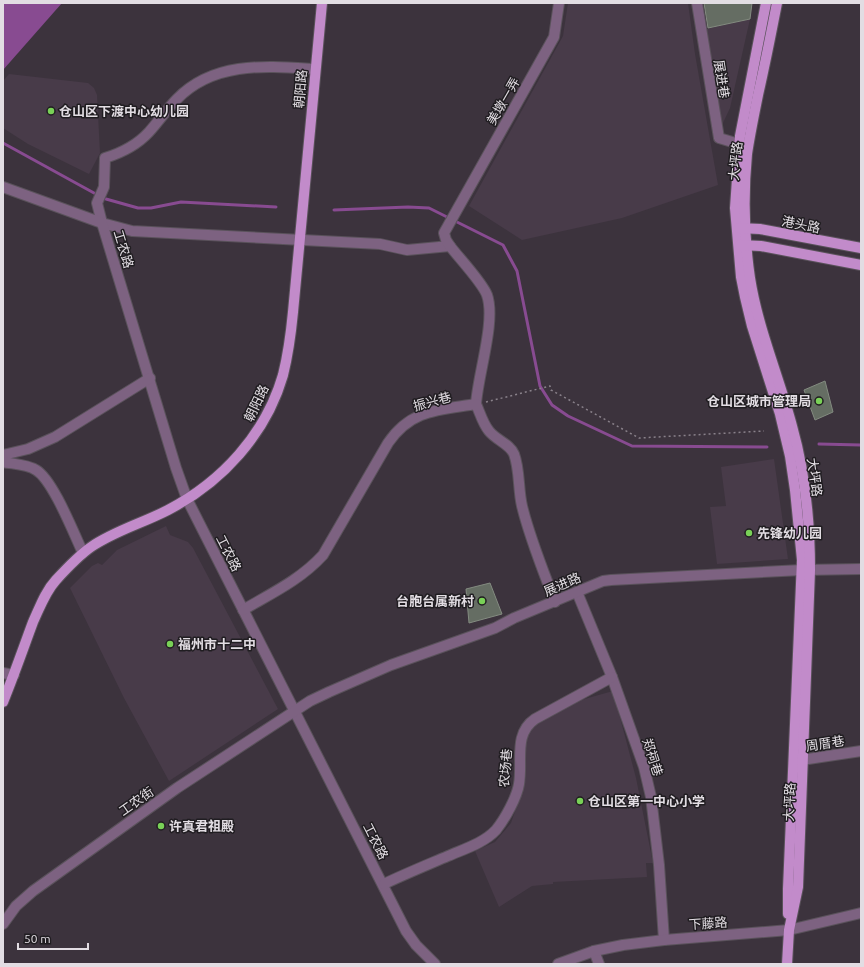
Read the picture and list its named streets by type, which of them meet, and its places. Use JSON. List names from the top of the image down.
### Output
{
  "streets": {
    "main road": ["朝阳路", "大坪路", "港头路"],
    "street": [
      "展进巷",
      "美墩一弄",
      "工农路",
      "振兴巷",
      "展进路",
      "周厝巷",
      "郑祠巷",
      "农场巷",
      "工农街",
      "下藤路"
    ]
  },
  "crossings": [
    ["朝阳路", "工农路"],
    ["大坪路", "港头路"],
    ["大坪路", "展进路"],
    ["大坪路", "周厝巷"],
    ["大坪路", "下藤路"],
    ["工农路", "振兴巷"],
    ["工农路", "展进路"],
    ["工农路", "农场巷"],
    ["工农路", "工农街"],
    ["展进路", "郑祠巷"],
    ["展进路", "工农街"],
    ["郑祠巷", "农场巷"],
    ["郑祠巷", "下藤路"]
  ],
  "places": [
    "仓山区下渡中心幼儿园",
    "仓山区城市管理局",
    "先锋幼儿园",
    "台胞台属新村",
    "福州市十二中",
    "仓山区第一中心小学",
    "许真君祖殿"
  ],
  "scale_bar": "50 m"
}
